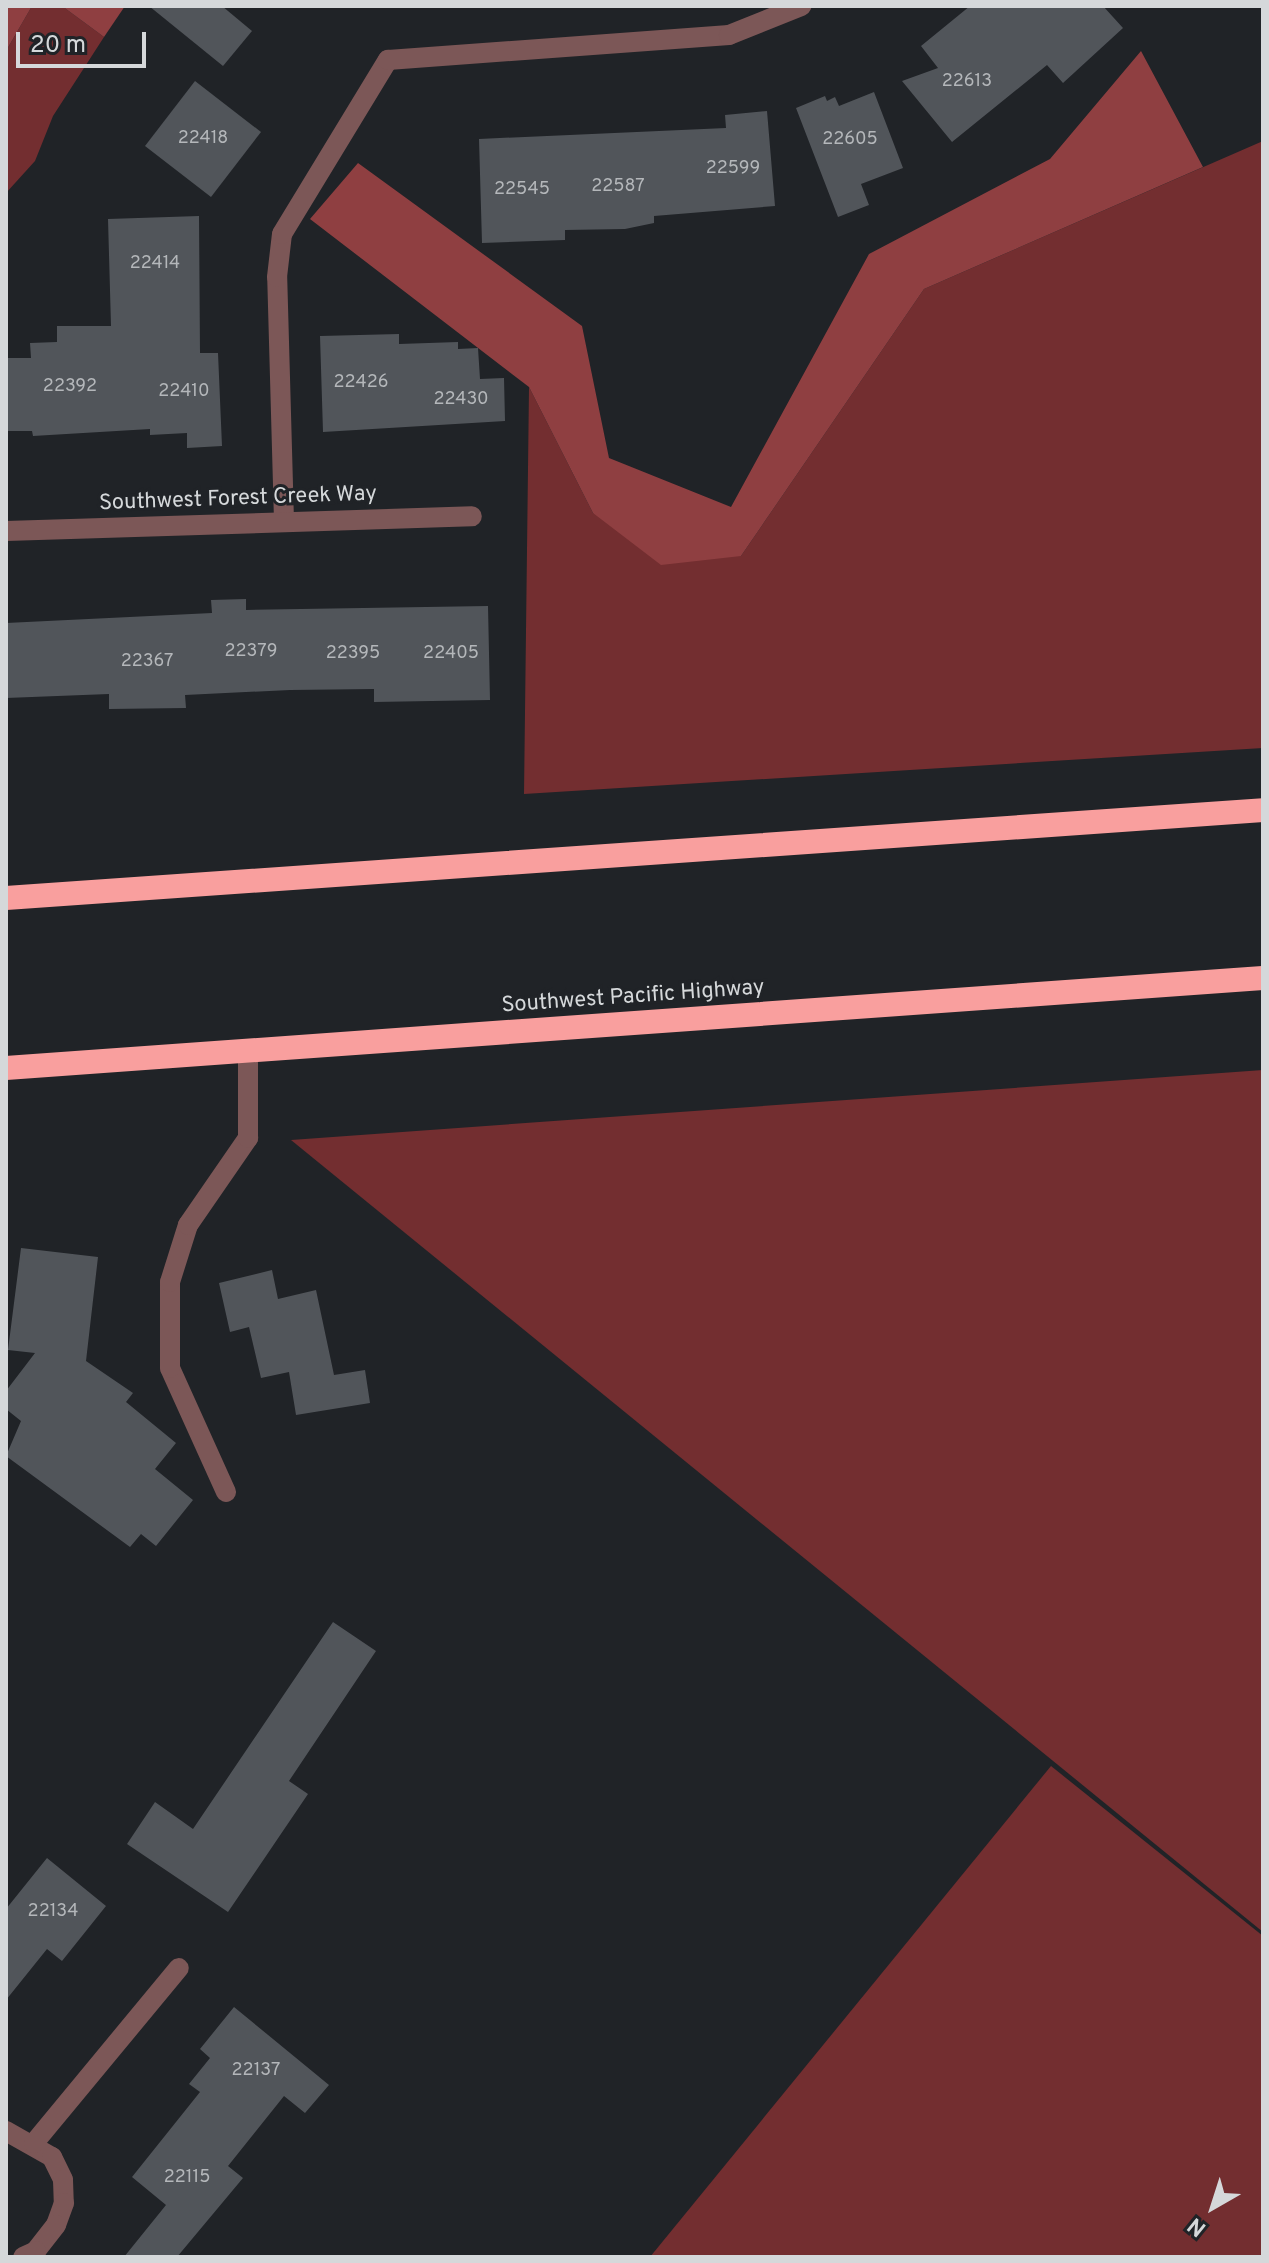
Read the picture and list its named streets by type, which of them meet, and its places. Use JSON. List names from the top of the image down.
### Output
{
  "streets": {
    "highway": ["Southwest Pacific Highway"],
    "street": ["Southwest Forest Creek Way"]
  },
  "house_numbers": [
    "22613",
    "22418",
    "22605",
    "22599",
    "22587",
    "22545",
    "22414",
    "22426",
    "22392",
    "22410",
    "22430",
    "22379",
    "22395",
    "22405",
    "22367",
    "22134",
    "22137",
    "22115"
  ],
  "scale_bar": "20 m",
  "north": "bottom left"
}
